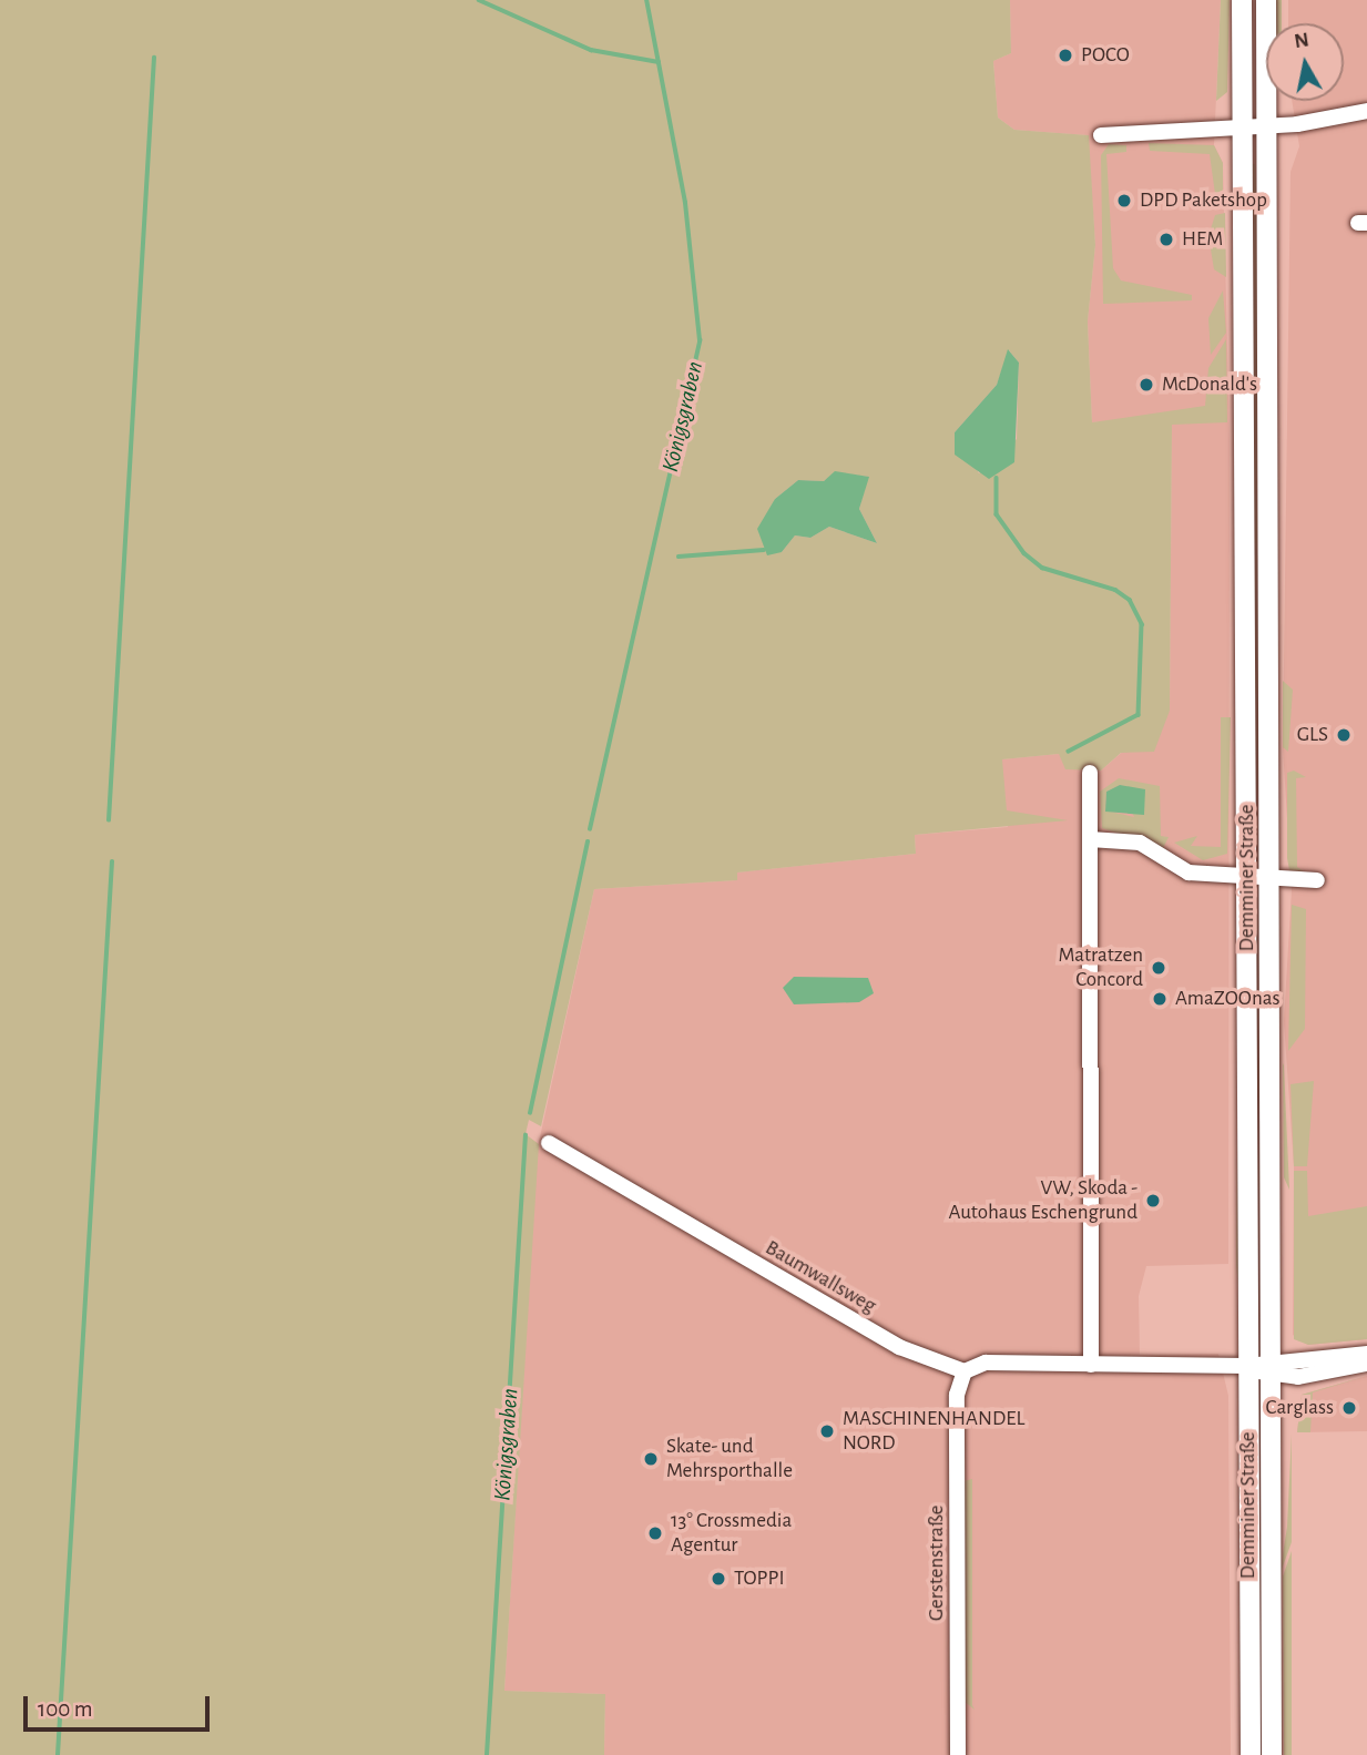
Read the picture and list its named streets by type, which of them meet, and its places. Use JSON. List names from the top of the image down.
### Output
{
  "streets": {
    "main road": ["Demminer Straße"],
    "street": ["Baumwallsweg", "Gerstenstraße"]
  },
  "crossings": [
    ["Baumwallsweg", "Gerstenstraße"]
  ],
  "water": ["Königsgraben"],
  "places": [
    "POCO",
    "DPD Paketshop",
    "HEM",
    "McDonald's",
    "GLS",
    "Matratzen Concord",
    "AmaZOOnas",
    "VW, Skoda - Autohaus Eschengrund",
    "Carglass",
    "MASCHINENHANDEL NORD",
    "Skate- und Mehrsporthalle",
    "13° Crossmedia Agentur",
    "TOPPI"
  ],
  "scale_bar": "100 m",
  "north": "top"
}
